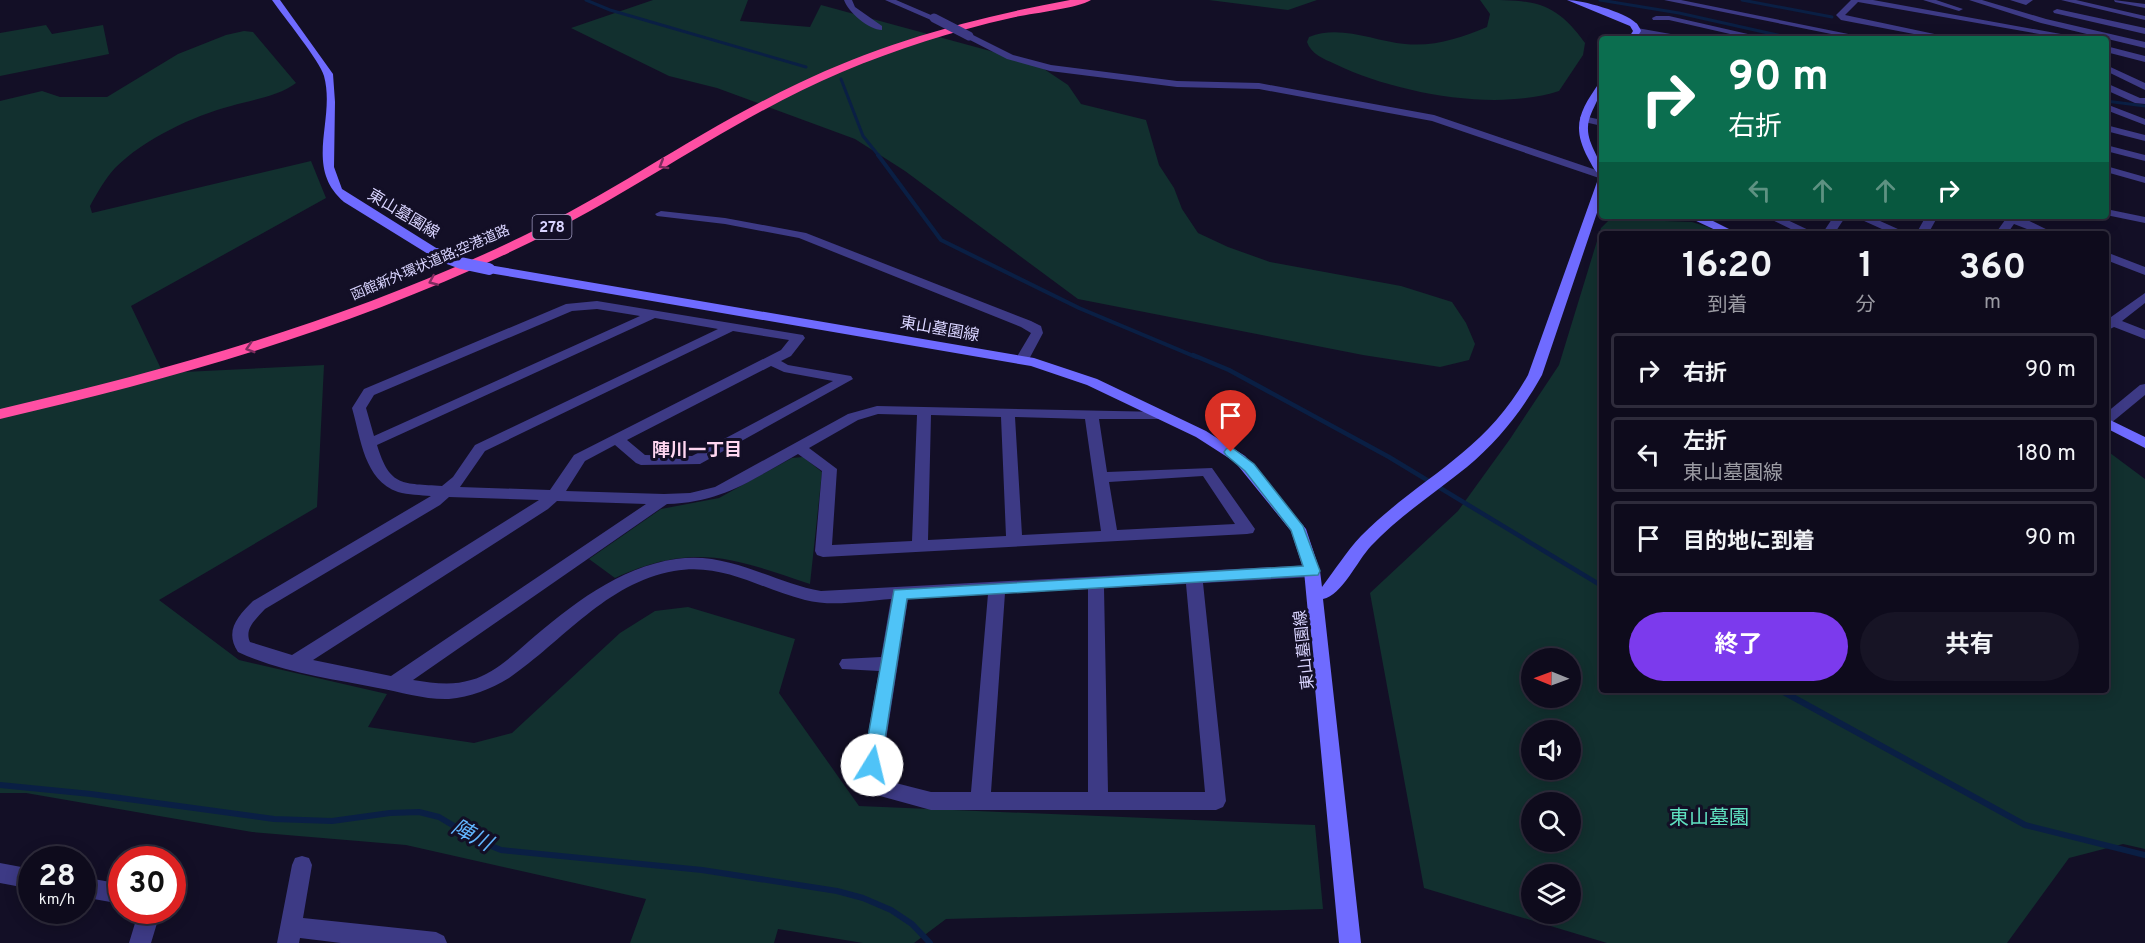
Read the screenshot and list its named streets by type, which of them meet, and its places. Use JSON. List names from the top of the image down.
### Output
{
  "streets": {
    "highway": ["278", "函館新外環状道路;空港道路"],
    "street": ["東山墓園線"]
  },
  "districts": ["陣川一丁目"],
  "water": ["陣川"],
  "parks": ["東山墓園"],
  "north": "left",
  "page": {
    "turn": ["90 m", "右折"],
    "eta": [
      "16:20",
      "到着",
      "1",
      "分",
      "360",
      "m"
    ],
    "list": [
      {
        "name": "右折",
        "value": "90 m"
      },
      {
        "name": "左折",
        "note": "東山墓園線",
        "value": "180 m"
      },
      {
        "name": "目的地に到着",
        "value": "90 m"
      }
    ],
    "buttons": ["終了", "共有"],
    "speed": "28 km/h",
    "limit": "30"
  }
}
